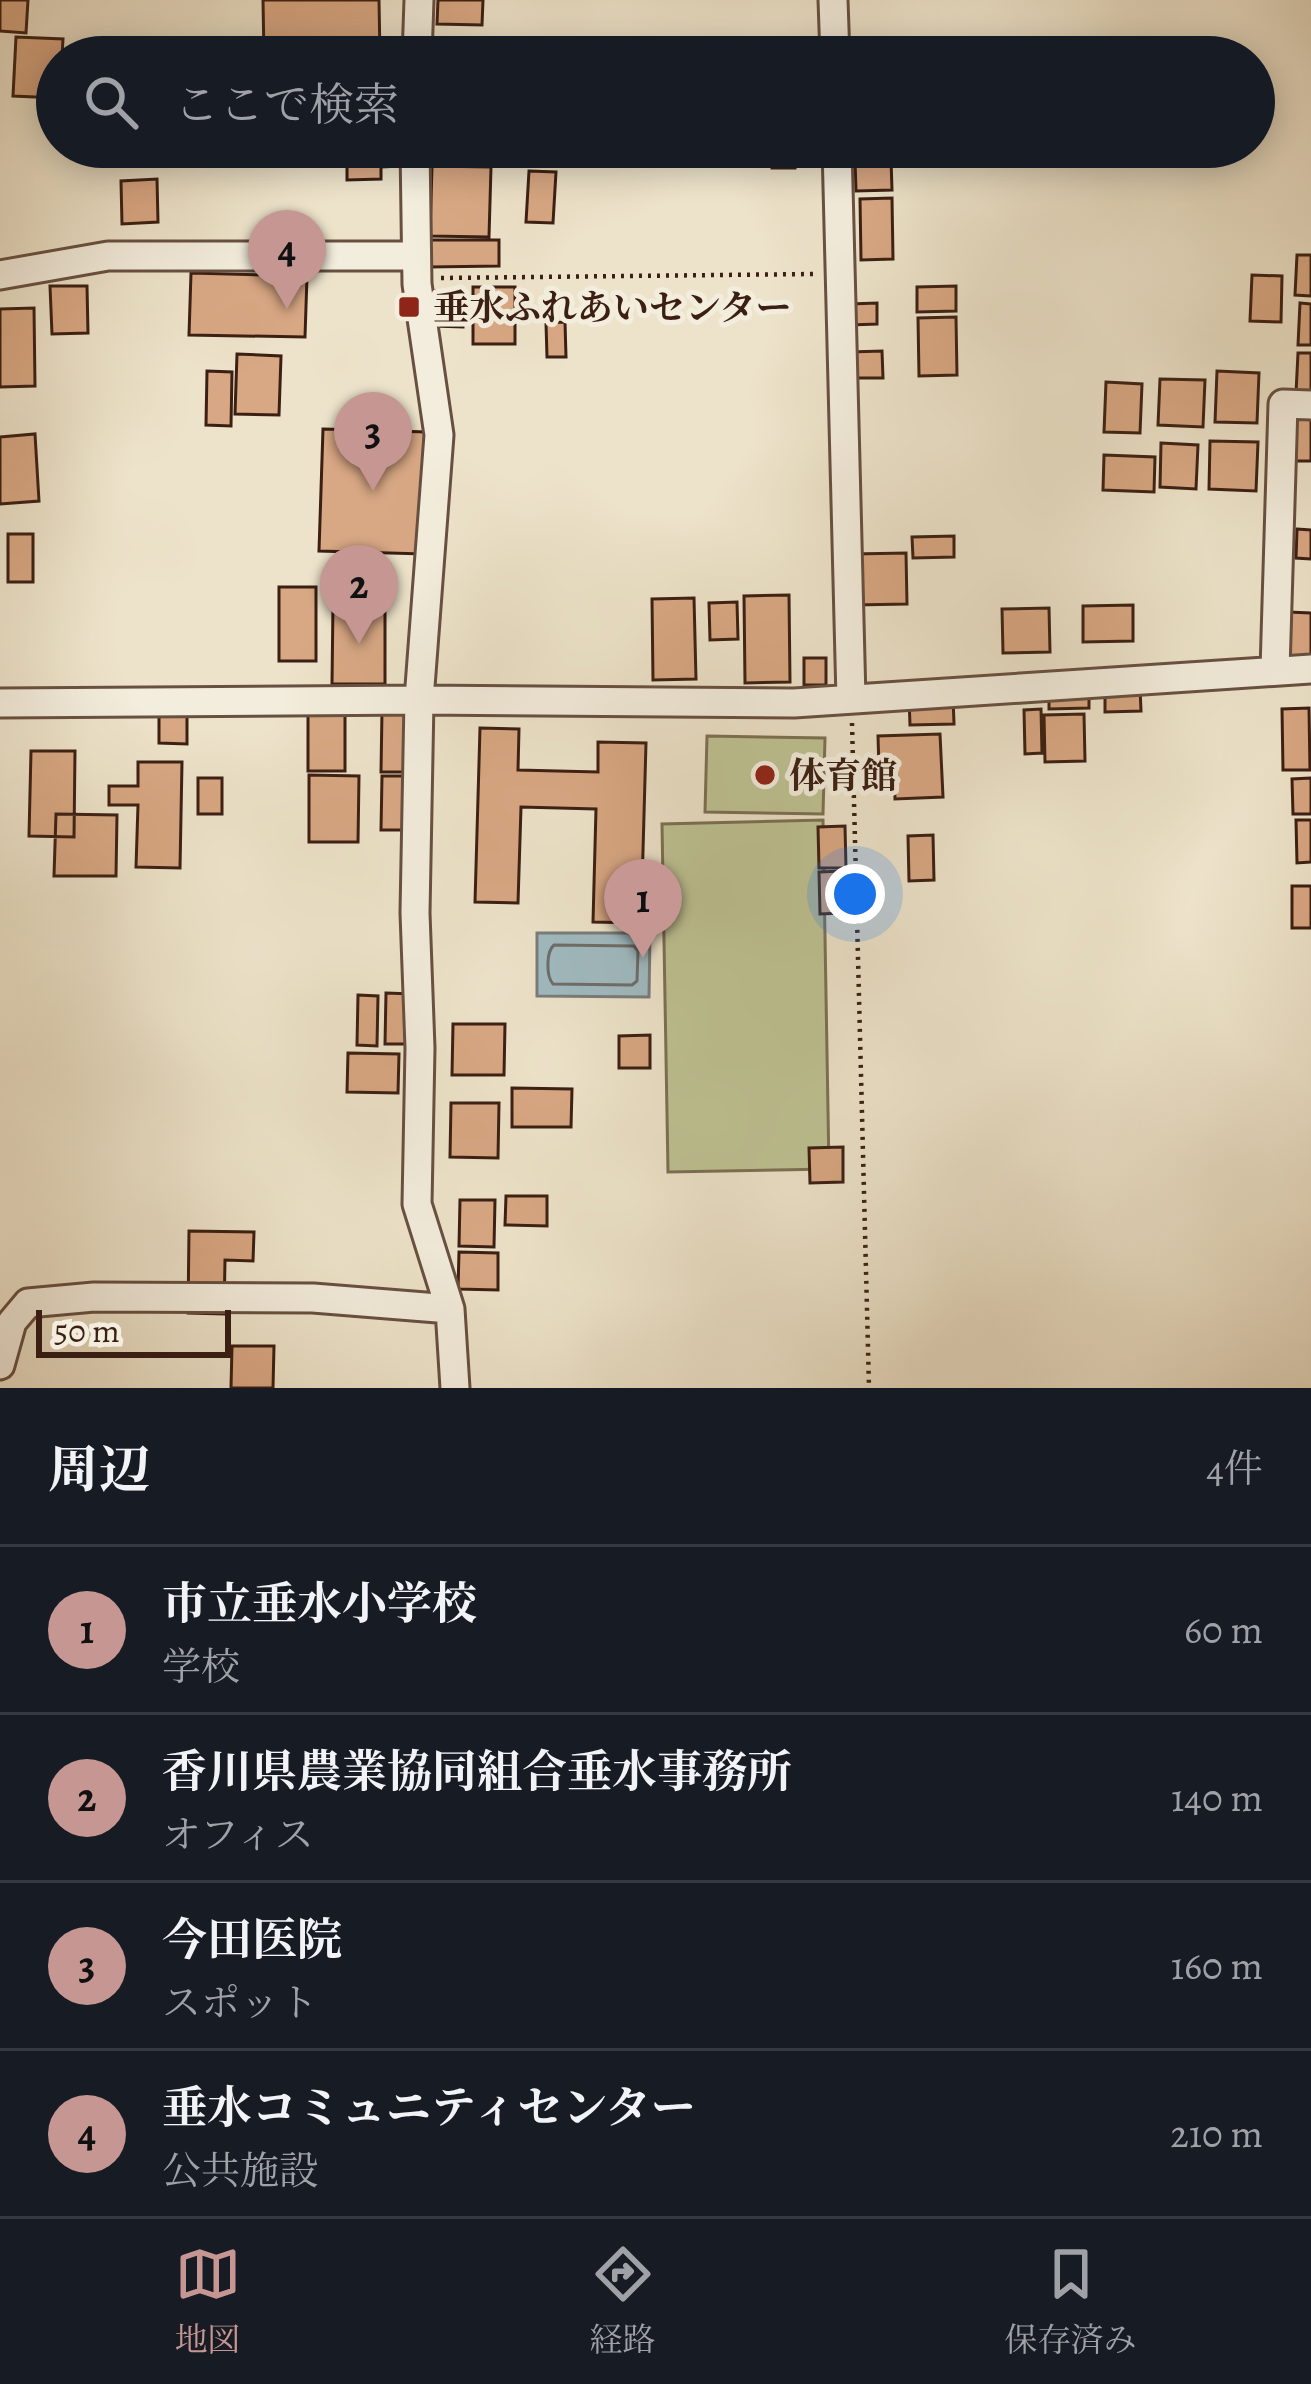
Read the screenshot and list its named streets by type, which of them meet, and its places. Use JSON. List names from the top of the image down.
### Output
{
  "places": {
    "transit": ["垂水ふれあいセンター"],
    "other": ["体育館"]
  },
  "scale_bar": "50 m",
  "page": {
    "search": "ここで検索",
    "pins": [
      "4",
      "3",
      "2",
      "1"
    ],
    "scale": "50 m",
    "heading": ["周辺", "4件"],
    "list": [
      {
        "mark": "1",
        "name": "市立垂水小学校",
        "note": "学校",
        "value": "60 m"
      },
      {
        "mark": "2",
        "name": "香川県農業協同組合垂水事務所",
        "note": "オフィス",
        "value": "140 m"
      },
      {
        "mark": "3",
        "name": "今田医院",
        "note": "スポット",
        "value": "160 m"
      },
      {
        "mark": "4",
        "name": "垂水コミュニティセンター",
        "note": "公共施設",
        "value": "210 m"
      }
    ],
    "nav": ["地図", "経路", "保存済み"]
  }
}
